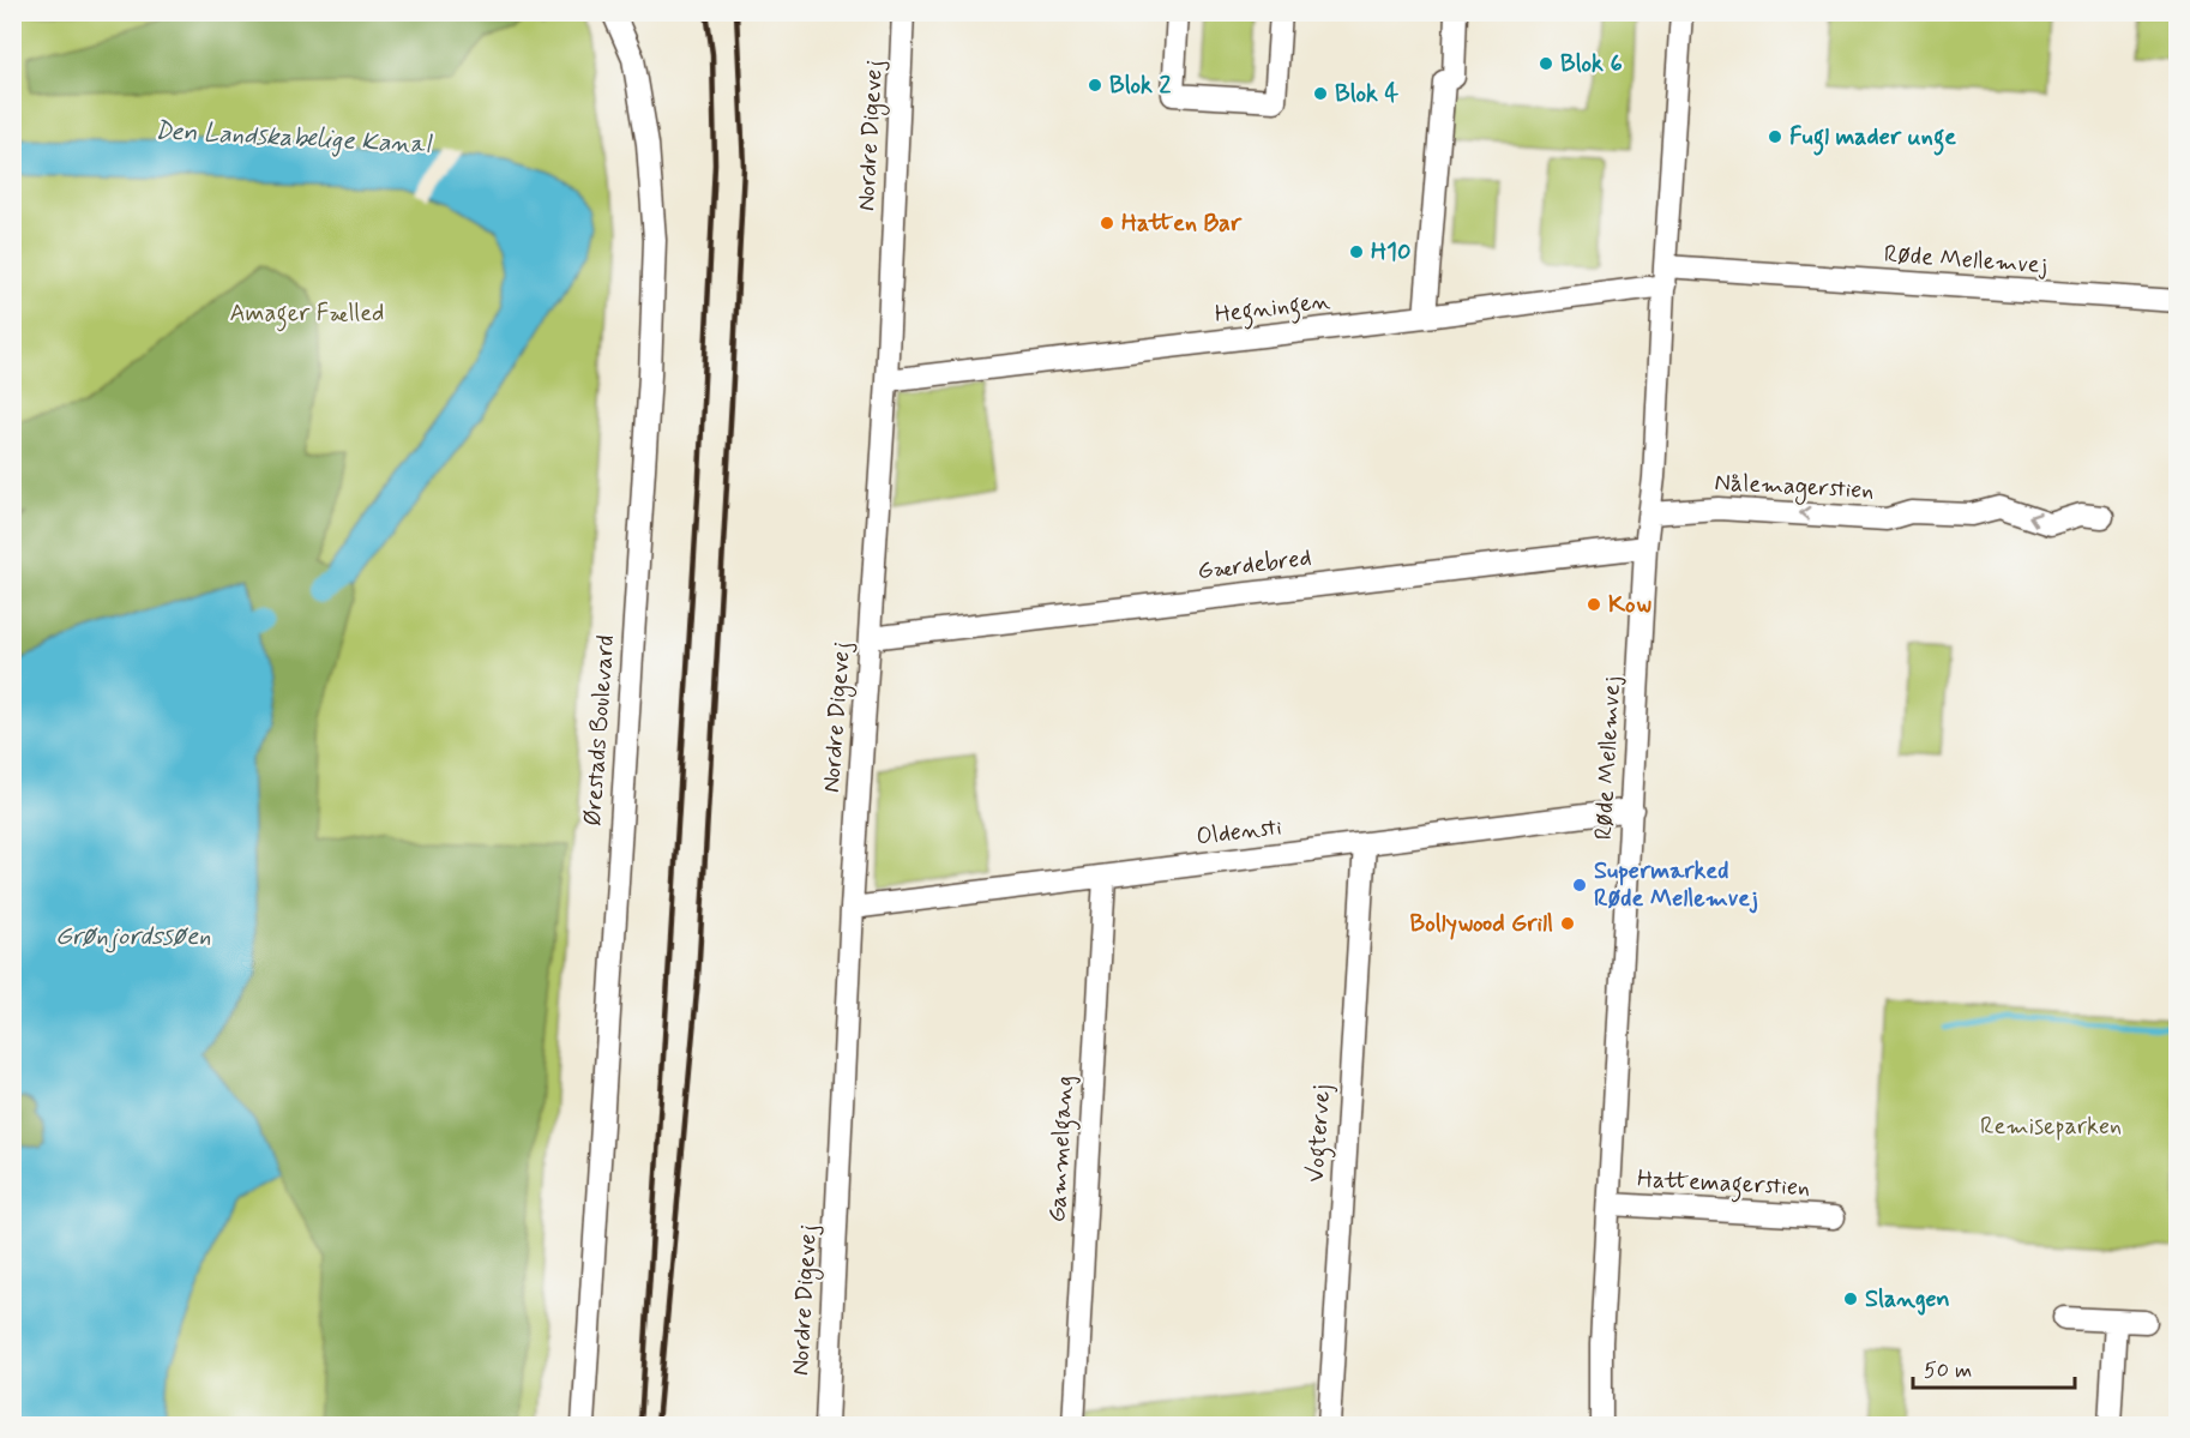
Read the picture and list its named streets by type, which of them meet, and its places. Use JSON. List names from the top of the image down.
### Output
{
  "streets": {
    "street": [
      "Nordre Digevej",
      "Røde Mellemvej",
      "Hegningen",
      "Nålemagerstien",
      "Gærdebred",
      "Ørestads Boulevard",
      "Oldensti",
      "Vogtervej",
      "Gammelgang",
      "Hattemagerstien"
    ]
  },
  "crossings": [
    ["Nordre Digevej", "Hegningen"],
    ["Nordre Digevej", "Gærdebred"],
    ["Nordre Digevej", "Oldensti"],
    ["Røde Mellemvej", "Hegningen"],
    ["Røde Mellemvej", "Nålemagerstien"],
    ["Røde Mellemvej", "Gærdebred"],
    ["Røde Mellemvej", "Oldensti"],
    ["Røde Mellemvej", "Hattemagerstien"],
    ["Oldensti", "Vogtervej"],
    ["Oldensti", "Gammelgang"]
  ],
  "one_way": ["Nålemagerstien"],
  "water": ["Den Landskabelige Kanal", "Grønjordssøen"],
  "parks": ["Amager Fælled", "Remiseparken"],
  "places": [
    "Blok 6",
    "Blok 2",
    "Blok 4",
    "Fugl mader unge",
    "Hatten Bar",
    "H10",
    "Kow",
    "Supermarked Røde Mellemvej",
    "Bollywood Grill",
    "Slangen"
  ],
  "scale_bar": "50 m"
}
